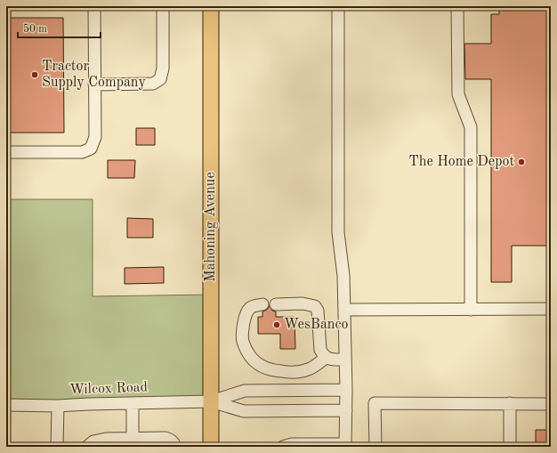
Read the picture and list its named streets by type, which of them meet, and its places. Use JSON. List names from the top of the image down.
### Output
{
  "streets": {
    "main road": ["Mahoning Avenue"],
    "street": ["Wilcox Road"]
  },
  "crossings": [
    ["Mahoning Avenue", "Wilcox Road"]
  ],
  "places": ["Tractor Supply Company", "The Home Depot", "WesBanco"],
  "scale_bar": "50 m"
}
